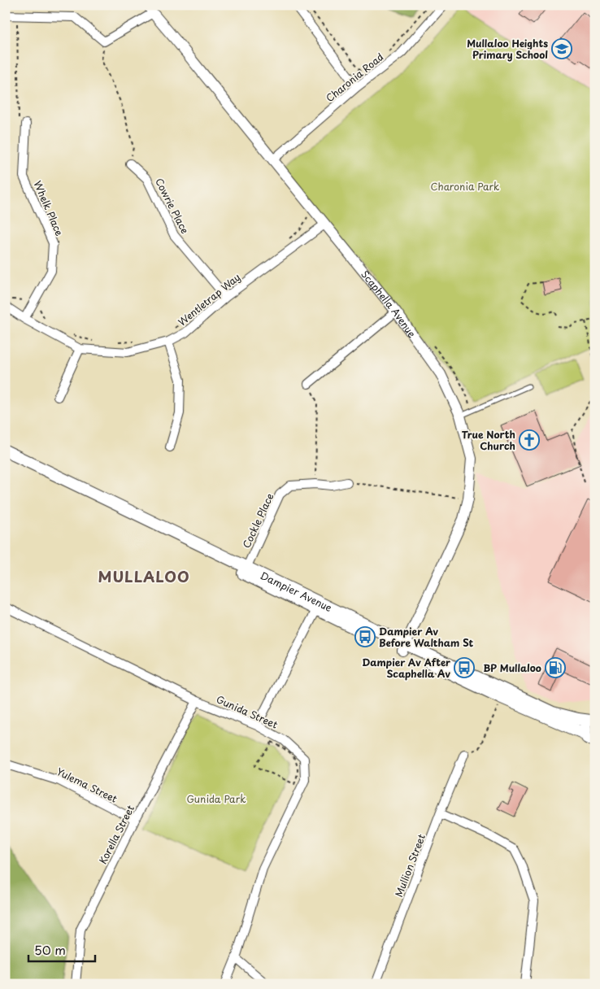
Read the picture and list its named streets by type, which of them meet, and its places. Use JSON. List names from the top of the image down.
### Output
{
  "streets": {
    "main road": ["Dampier Avenue"],
    "street": [
      "Charonia Road",
      "Cowrie Place",
      "Whelk Place",
      "Wentletrap Way",
      "Scaphella Avenue",
      "Cockle Place",
      "Gunida Street",
      "Yulema Street",
      "Korella Street",
      "Mullion Street"
    ]
  },
  "crossings": [
    ["Charonia Road", "Scaphella Avenue"],
    ["Cowrie Place", "Wentletrap Way"],
    ["Whelk Place", "Wentletrap Way"],
    ["Wentletrap Way", "Scaphella Avenue"],
    ["Scaphella Avenue", "Dampier Avenue"],
    ["Cockle Place", "Dampier Avenue"],
    ["Gunida Street", "Korella Street"],
    ["Yulema Street", "Korella Street"]
  ],
  "districts": ["MULLALOO"],
  "parks": ["Charonia Park", "Gunida Park"],
  "places": {
    "school or university": ["Mullaloo Heights Primary School"],
    "church": ["True North Church"],
    "bus stop": ["Dampier Av Before Waltham St", "Dampier Av After Scaphella Av"],
    "fuel station": ["BP Mullaloo"]
  },
  "scale_bar": "50 m"
}
